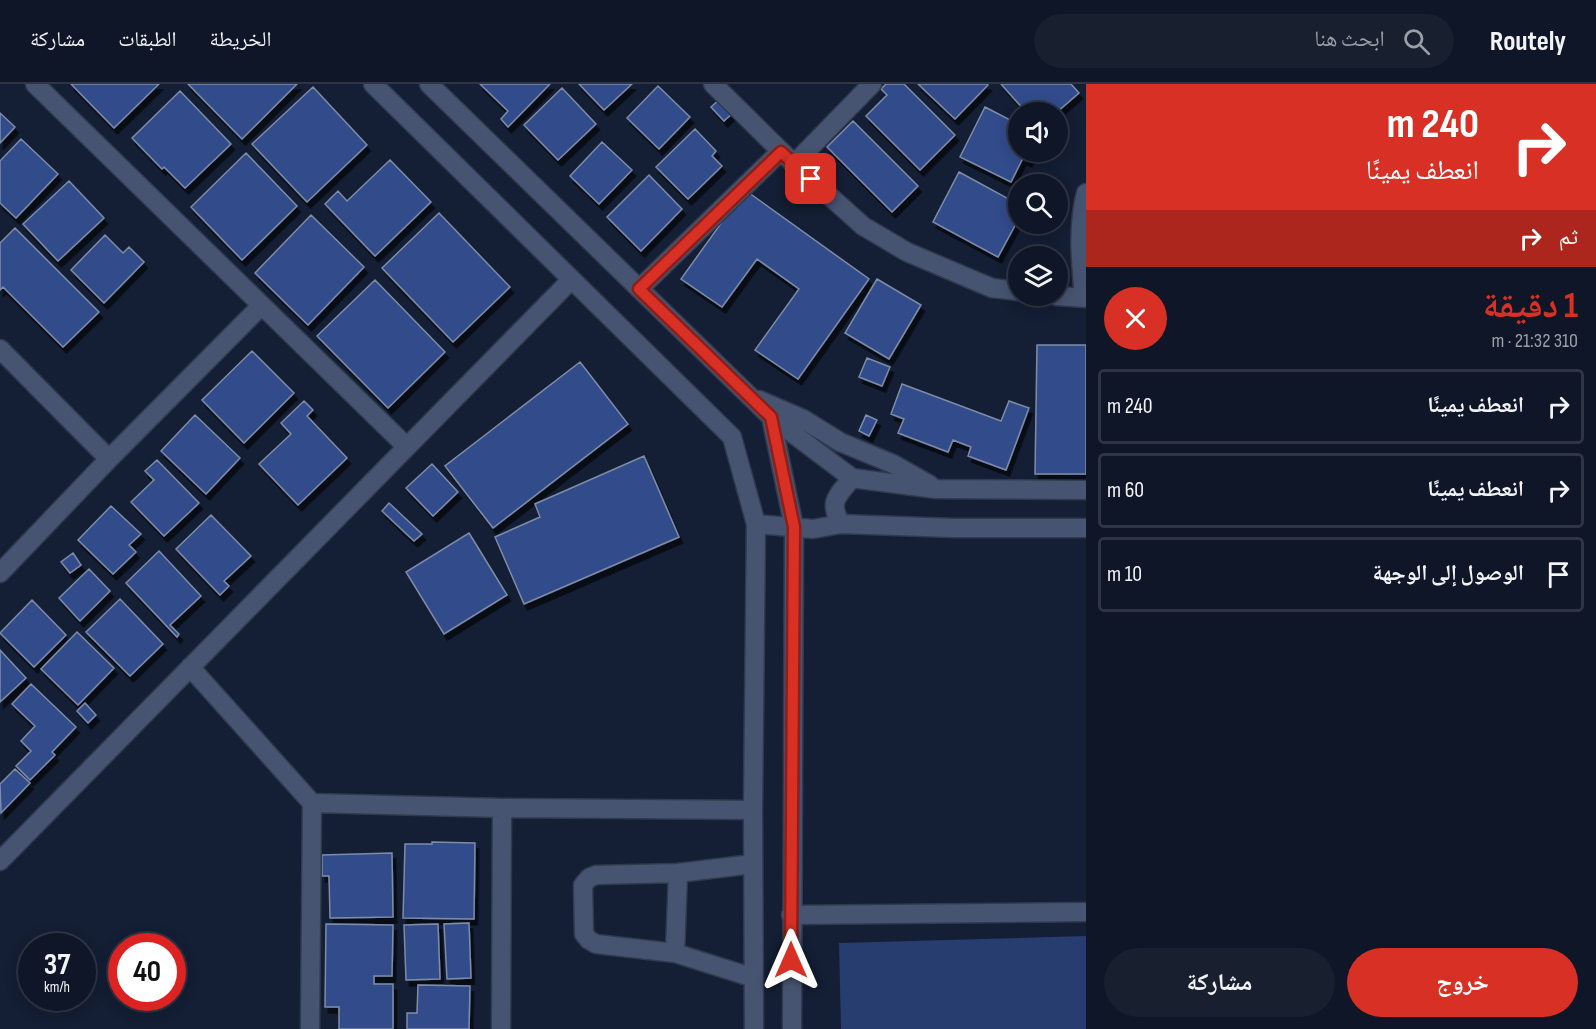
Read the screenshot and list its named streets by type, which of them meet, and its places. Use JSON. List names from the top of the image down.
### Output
{
  "page": {
    "header": "Routely",
    "search": "ابحث هنا",
    "nav": ["الخريطة", "الطبقات", "مشاركة"],
    "turn": ["240 m", "انعطف يمينًا"],
    "then": "ثم",
    "heading": ["1 دقيقة", "310 m · 21:32"],
    "list": [
      {
        "name": "انعطف يمينًا",
        "value": "240 m"
      },
      {
        "name": "انعطف يمينًا",
        "value": "60 m"
      },
      {
        "name": "الوصول إلى الوجهة",
        "value": "10 m"
      }
    ],
    "speed": "37 km/h",
    "limit": "40",
    "buttons": ["خروج", "مشاركة"]
  }
}
